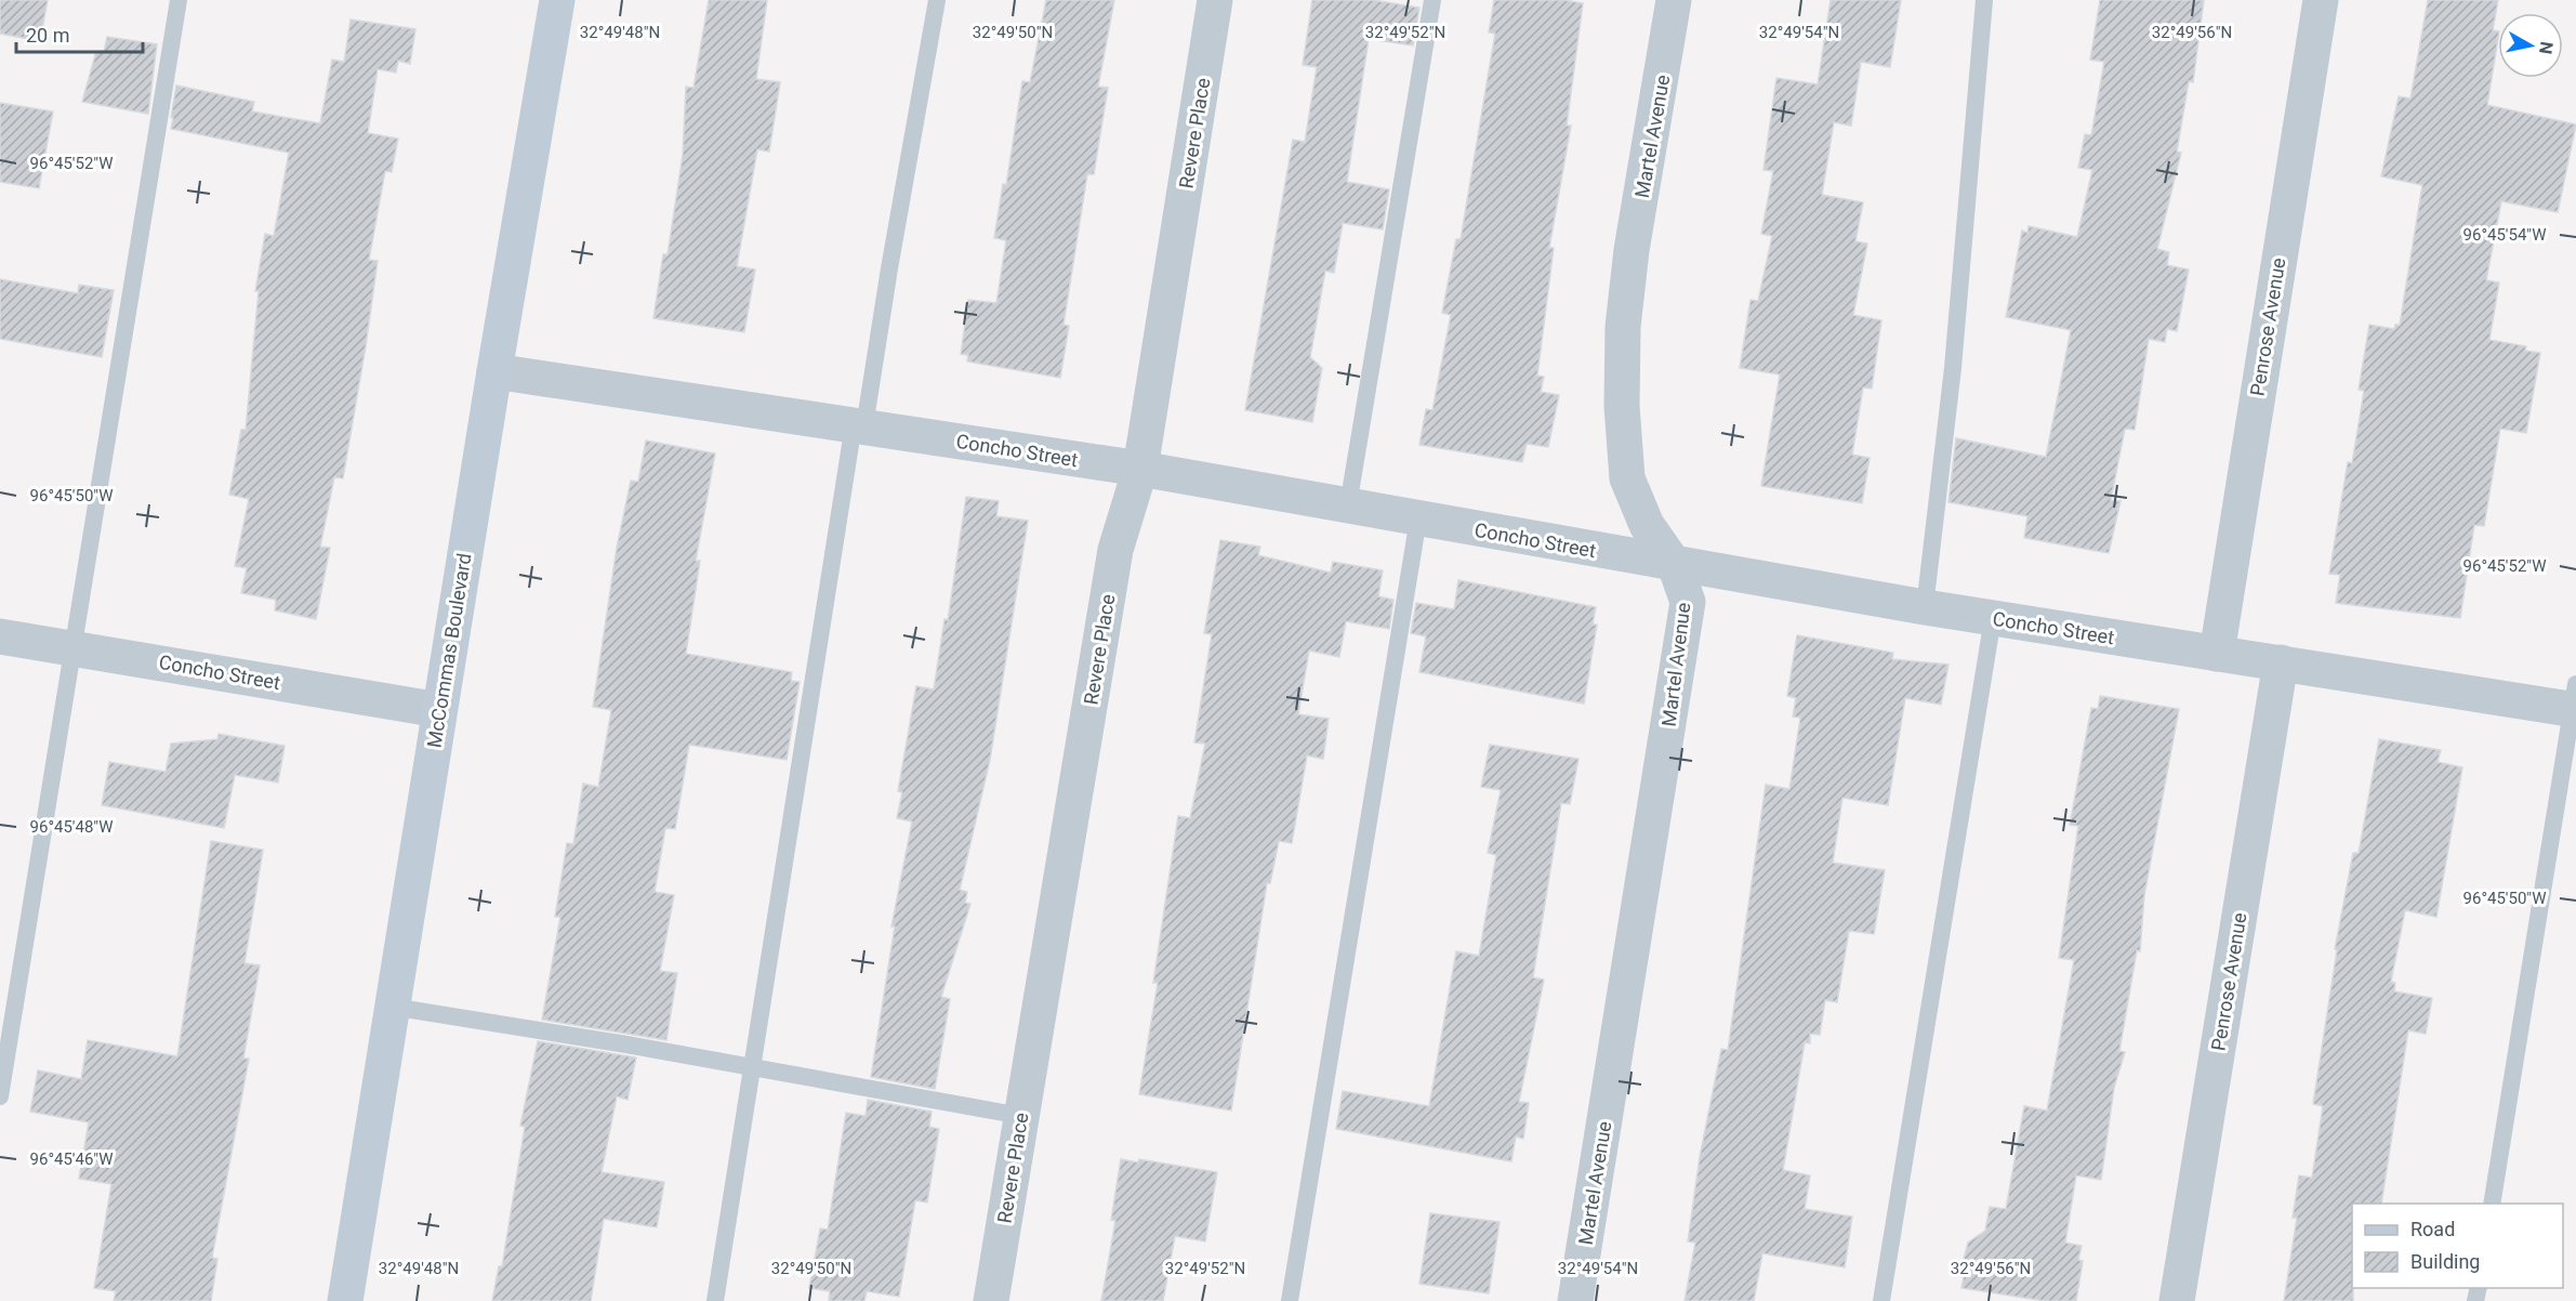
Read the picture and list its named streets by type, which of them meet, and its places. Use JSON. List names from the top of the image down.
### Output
{
  "streets": {
    "street": [
      "Revere Place",
      "Martel Avenue",
      "Penrose Avenue",
      "Concho Street",
      "McCommas Boulevard"
    ]
  },
  "crossings": [
    ["Revere Place", "Concho Street"],
    ["Martel Avenue", "Concho Street"],
    ["Penrose Avenue", "Concho Street"],
    ["Concho Street", "McCommas Boulevard"]
  ],
  "legend": ["Road", "Building"],
  "scale_bar": "20 m",
  "north": "right",
  "coordinates": [
    "32°49'48\"N",
    "32°49'50\"N",
    "32°49'52\"N",
    "32°49'54\"N",
    "32°49'56\"N",
    "96°45'52\"W",
    "96°45'54\"W",
    "96°45'50\"W",
    "96°45'48\"W",
    "96°45'46\"W"
  ]
}
